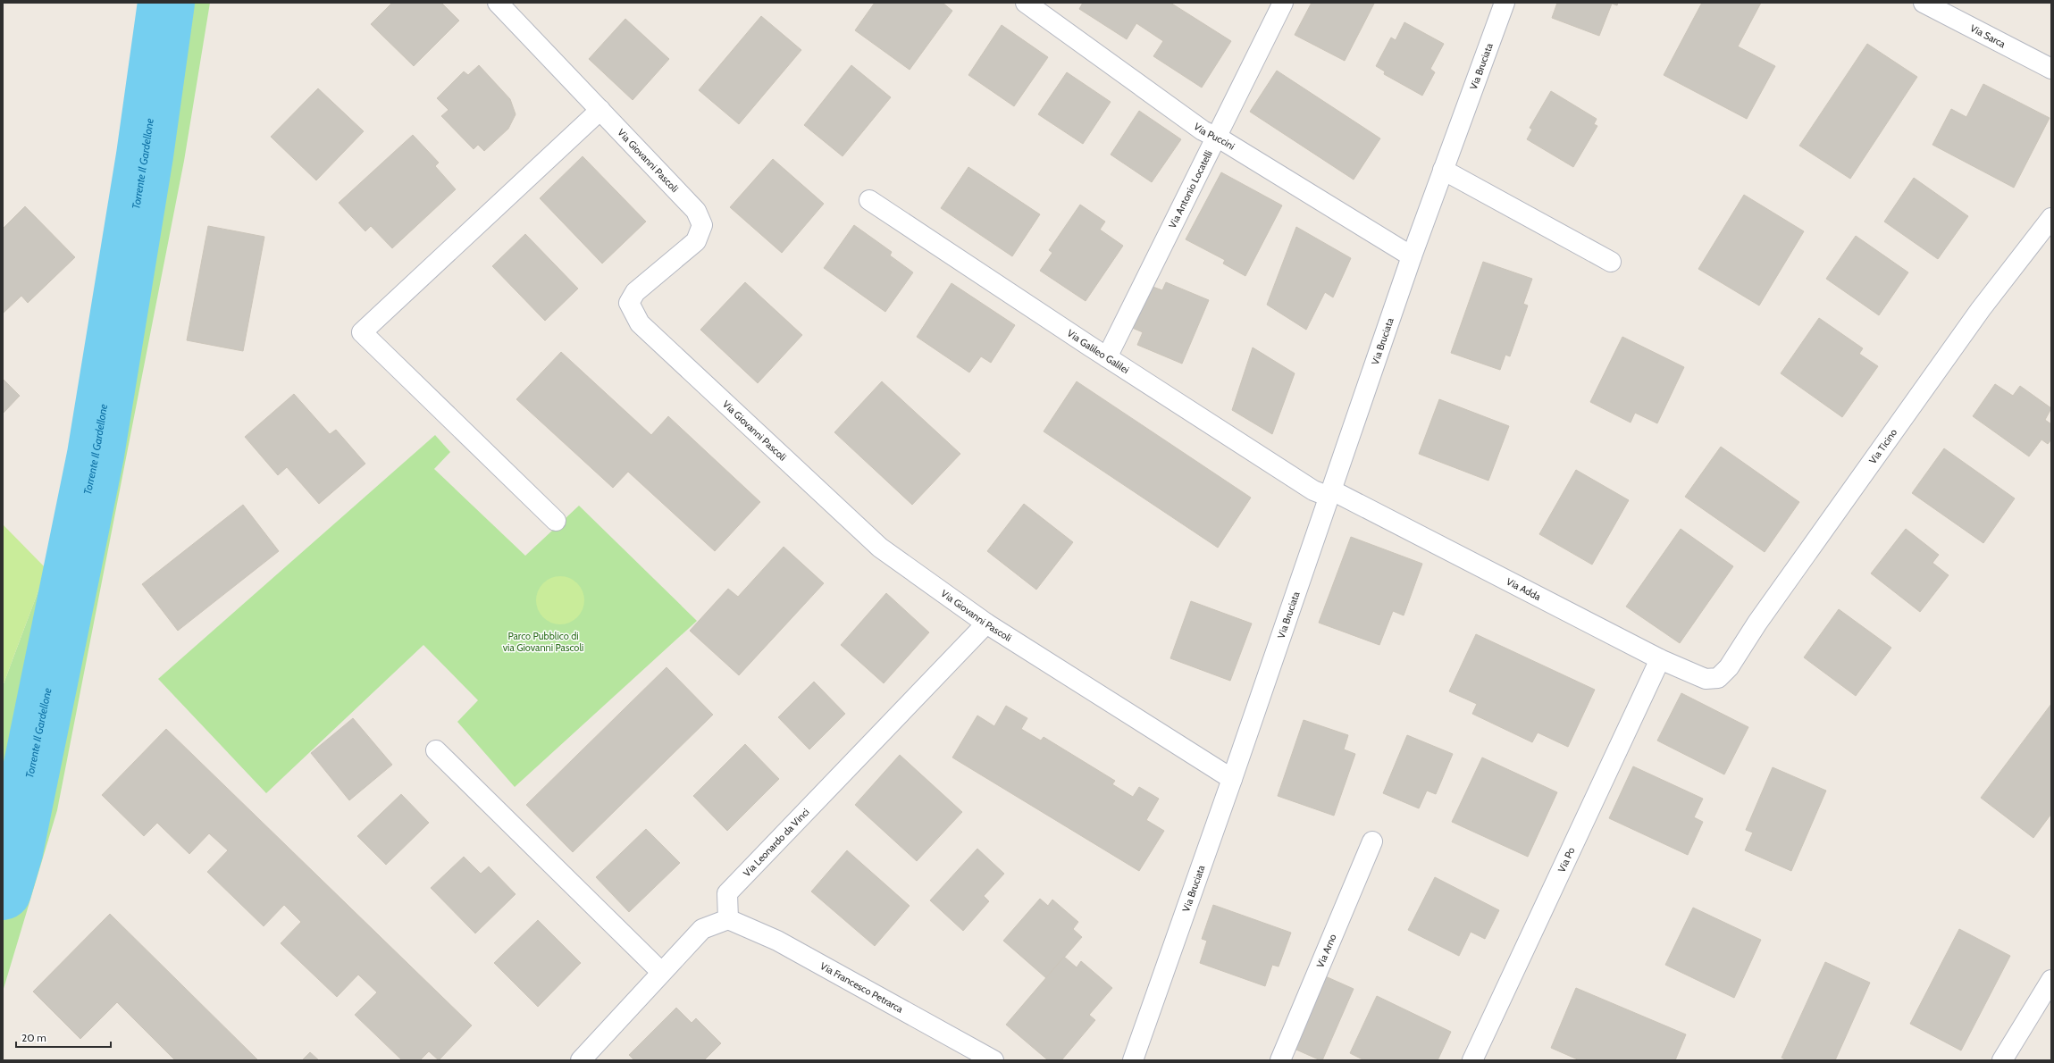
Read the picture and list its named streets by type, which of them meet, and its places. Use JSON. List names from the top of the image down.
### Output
{
  "streets": {
    "street": [
      "Via Sarca",
      "Via Bruciata",
      "Via Puccini",
      "Via Giovanni Pascoli",
      "Via Antonio Locatelli",
      "Via Galileo Galilei",
      "Via Ticino",
      "Via Adda",
      "Via Leonardo da Vinci",
      "Via Po",
      "Via Arno",
      "Via Francesco Petrarca"
    ]
  },
  "crossings": [
    ["Via Bruciata", "Via Puccini"],
    ["Via Bruciata", "Via Giovanni Pascoli"],
    ["Via Bruciata", "Via Galileo Galilei"],
    ["Via Bruciata", "Via Adda"],
    ["Via Puccini", "Via Antonio Locatelli"],
    ["Via Giovanni Pascoli", "Via Leonardo da Vinci"],
    ["Via Antonio Locatelli", "Via Galileo Galilei"],
    ["Via Galileo Galilei", "Via Adda"],
    ["Via Ticino", "Via Adda"],
    ["Via Adda", "Via Po"],
    ["Via Leonardo da Vinci", "Via Francesco Petrarca"]
  ],
  "water": ["Torrente Il Gardellone"],
  "parks": ["Parco Pubblico di via Giovanni Pascoli"],
  "scale_bar": "20 m"
}
